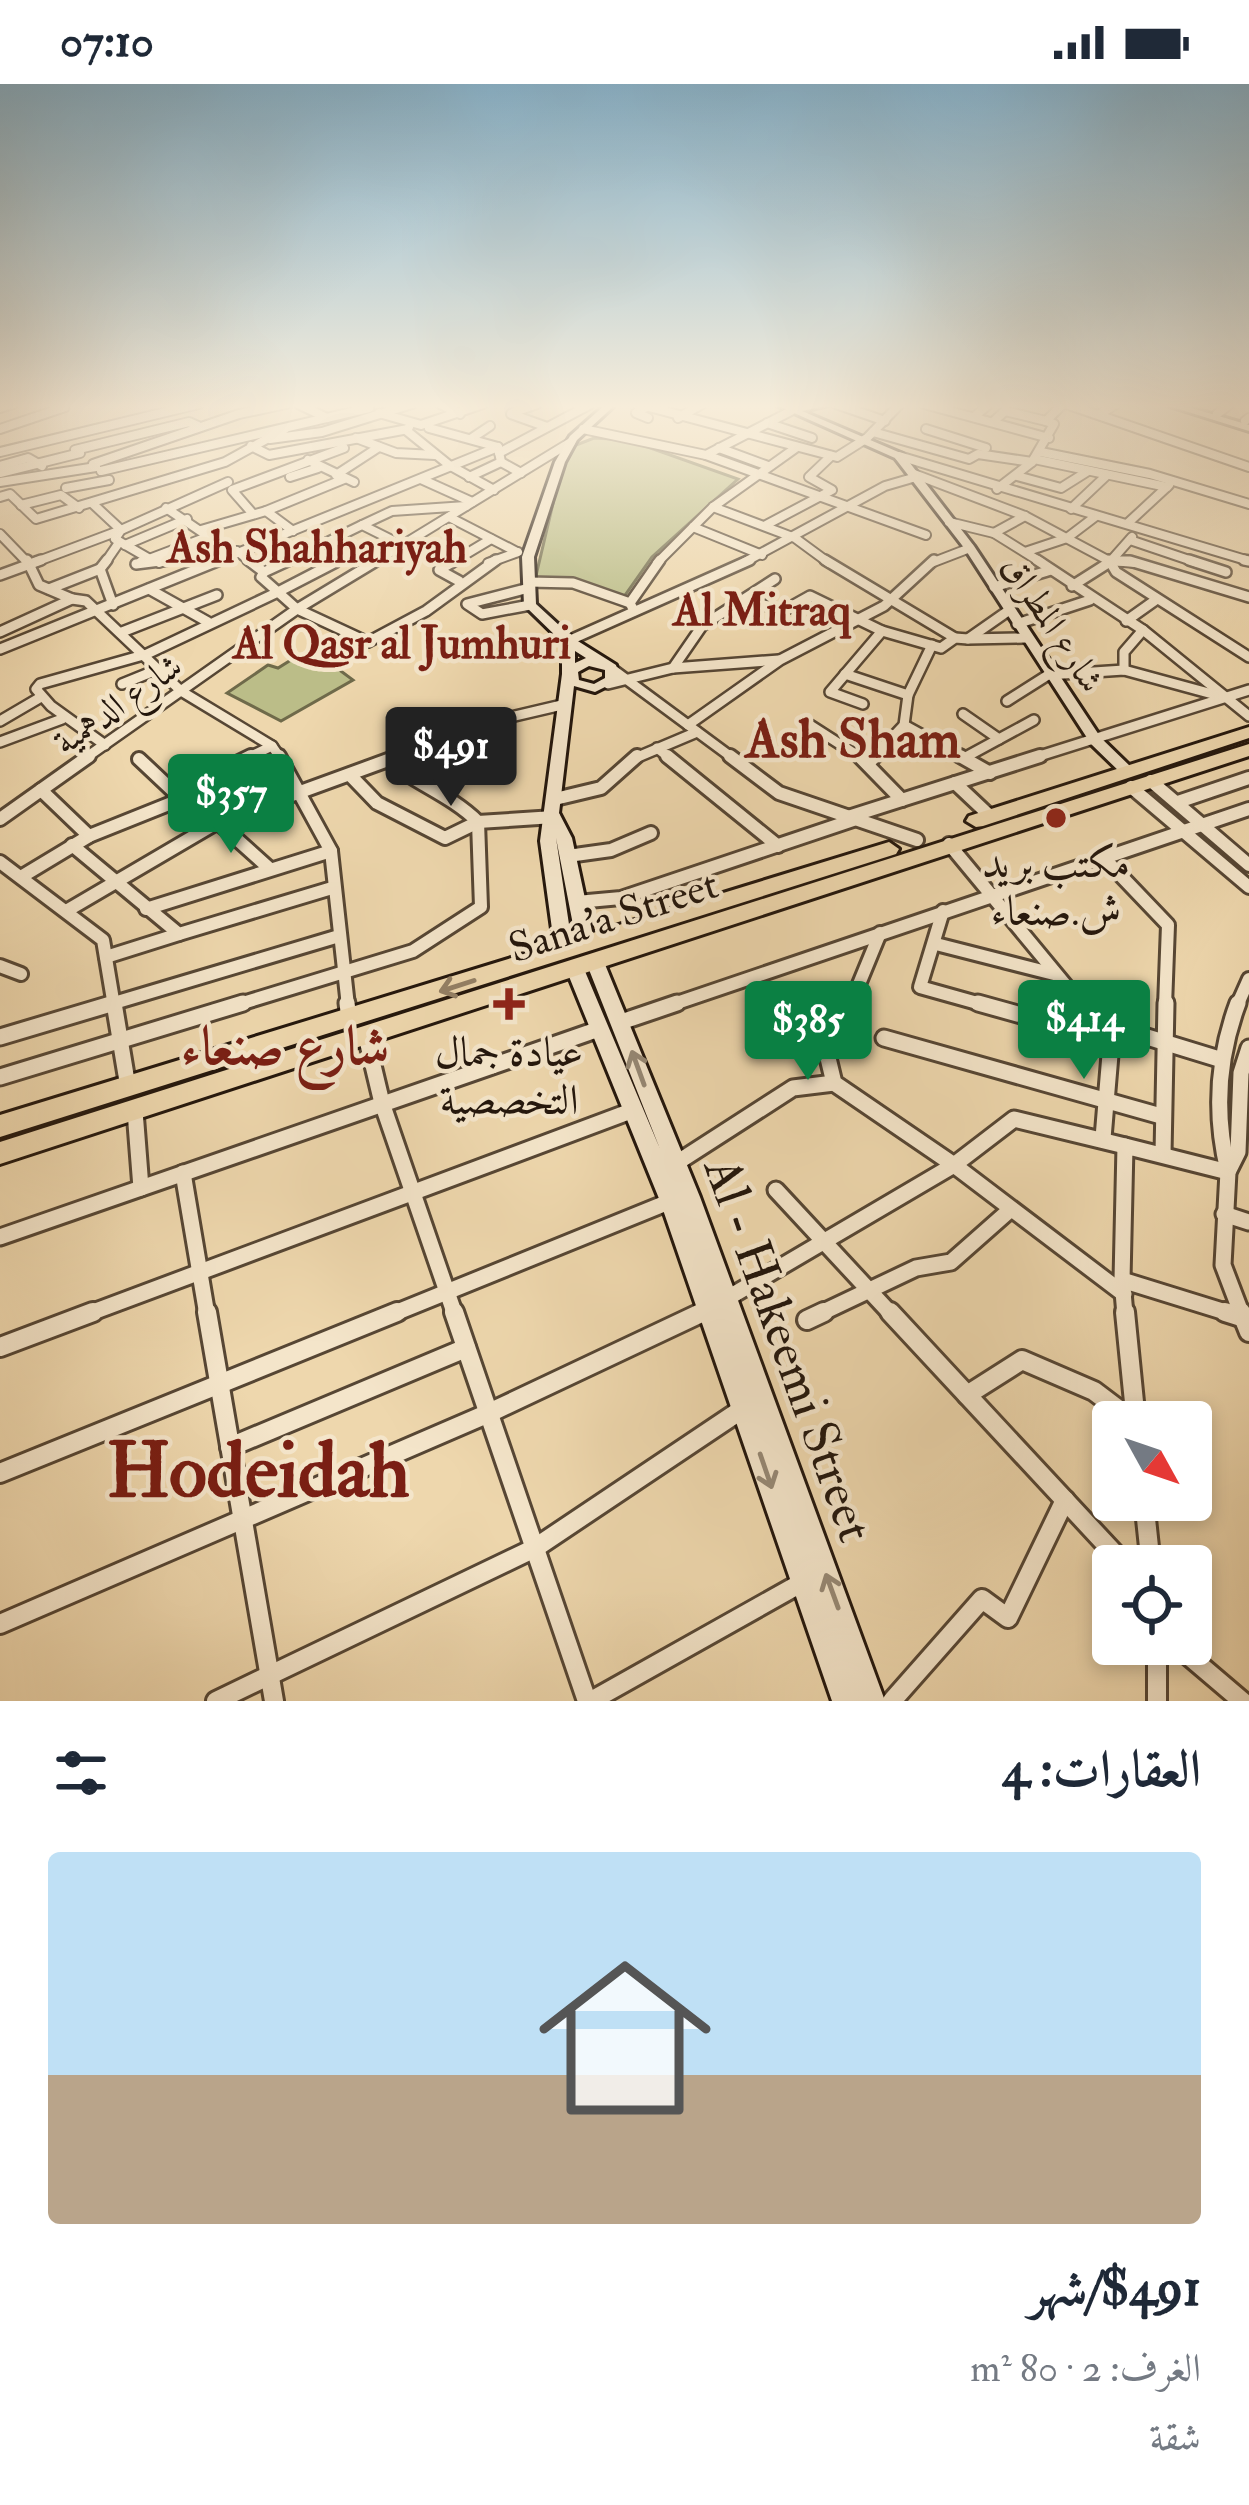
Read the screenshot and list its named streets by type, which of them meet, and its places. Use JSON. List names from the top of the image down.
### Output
{
  "streets": {
    "highway": ["Sana'a Street"],
    "street": ["شارع المطراق", "شارع الدهمية", "Al - Hakeemi Street"]
  },
  "crossings": [
    ["شارع المطراق", "Sana'a Street"],
    ["Sana'a Street", "Al - Hakeemi Street"]
  ],
  "districts": [
    "Ash Shahhariyah",
    "Al Mitraq",
    "Al Qasr al Jumhuri",
    "Ash Sham",
    "شارع صنعاء",
    "Hodeidah"
  ],
  "places": {
    "other": ["مكتب بريد ش.صنعاء"],
    "health": ["عيادة جمال التخصصية"]
  },
  "north": "bottom right",
  "page": {
    "status": "07:10",
    "price": [
      "$491",
      "$357",
      "$414",
      "$385"
    ],
    "heading": "العقارات: 4",
    "list": [
      {
        "name": "$491/شهر",
        "note": "الغرف: 2 · 80 m² · شقة"
      }
    ]
  }
}
